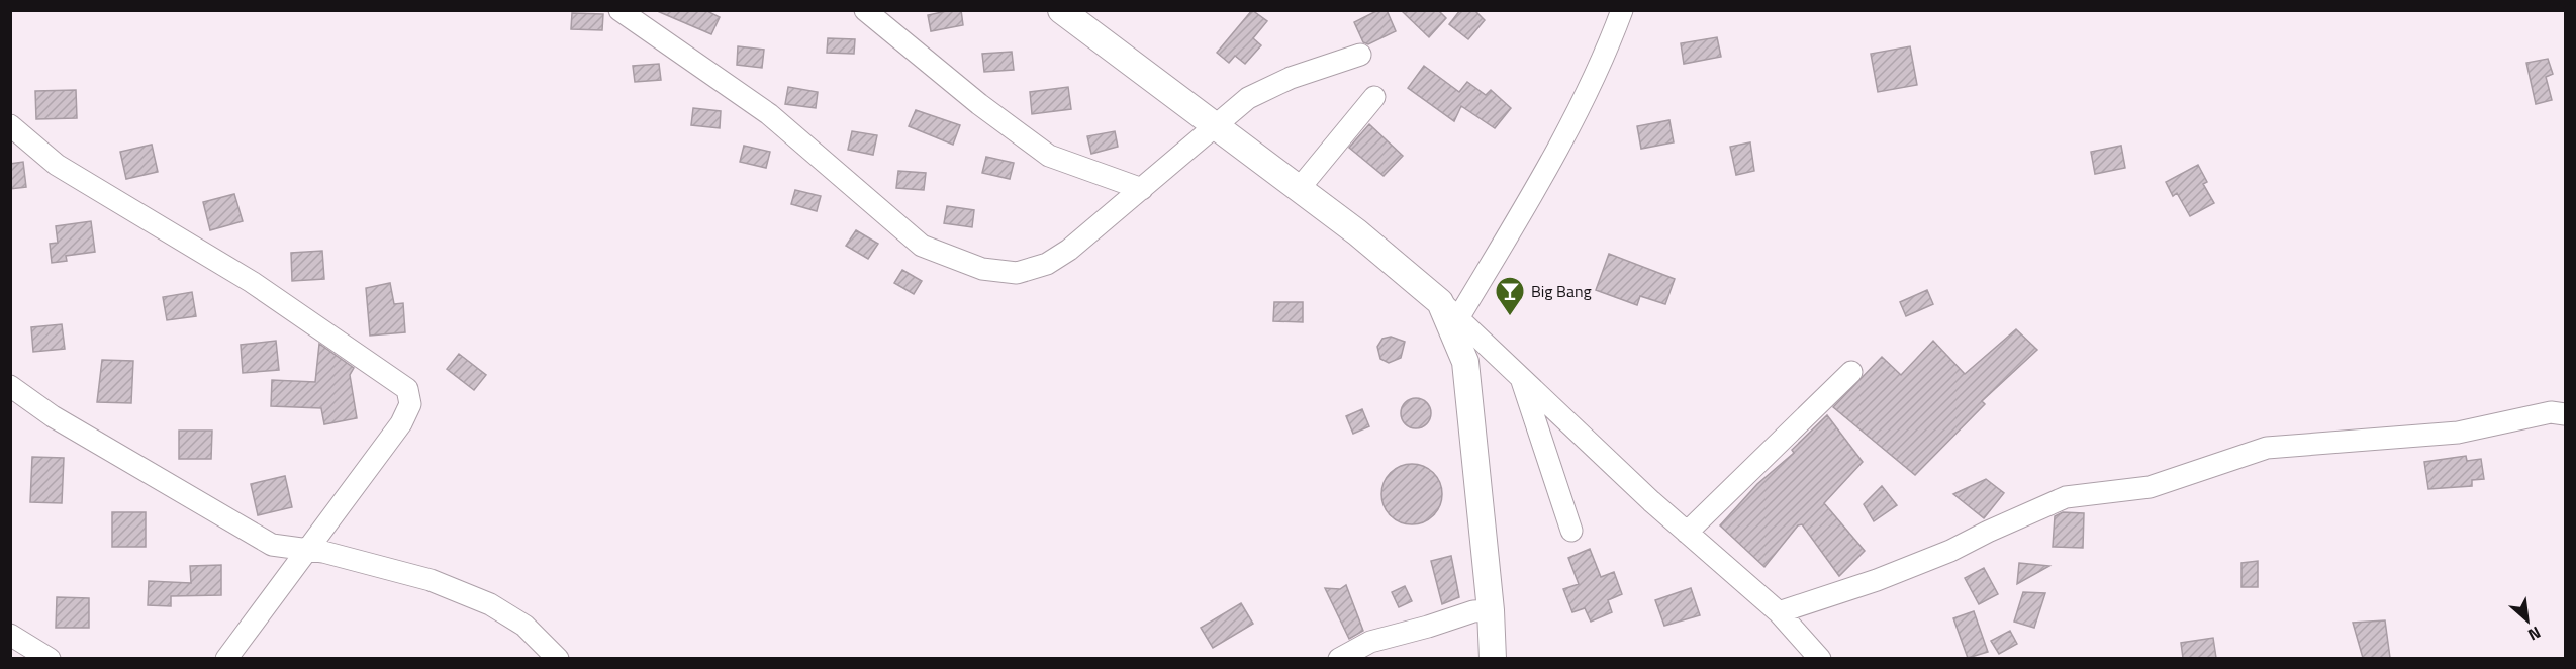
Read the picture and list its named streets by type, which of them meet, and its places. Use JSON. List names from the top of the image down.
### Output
{
  "places": {
    "bar": ["Big Bang"]
  },
  "north": "bottom right"
}
